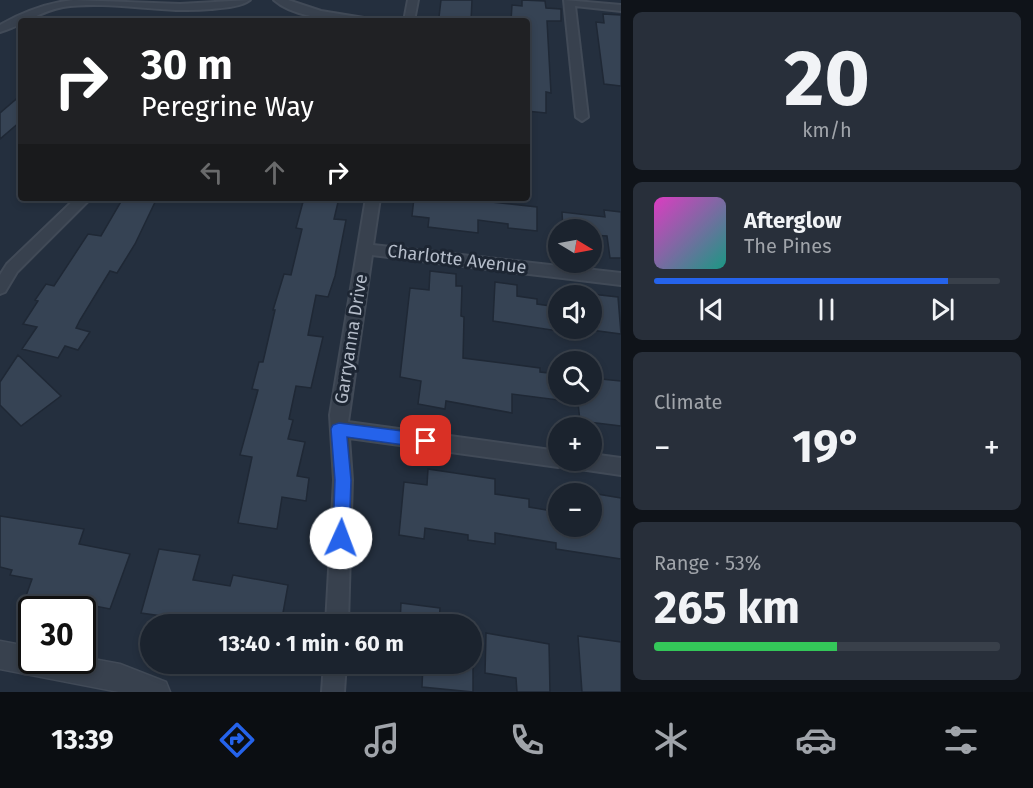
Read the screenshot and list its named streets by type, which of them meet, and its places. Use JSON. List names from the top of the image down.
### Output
{
  "streets": {
    "street": ["Charlotte Avenue", "Garryanna Drive"]
  },
  "crossings": [
    ["Charlotte Avenue", "Garryanna Drive"]
  ],
  "north": "right",
  "page": {
    "tile": [
      ["20", "km/h"],
      "Climate",
      ["Range · 53%", "265 km"]
    ],
    "turn": ["30 m", "Peregrine Way"],
    "song": ["Afterglow", "The Pines"],
    "map_buttons": ["+", "−"],
    "heat": ["−", "19°", "+"],
    "limit": "30",
    "trip": "13:40 · 1 min · 60 m",
    "tabs": "13:39"
  }
}
